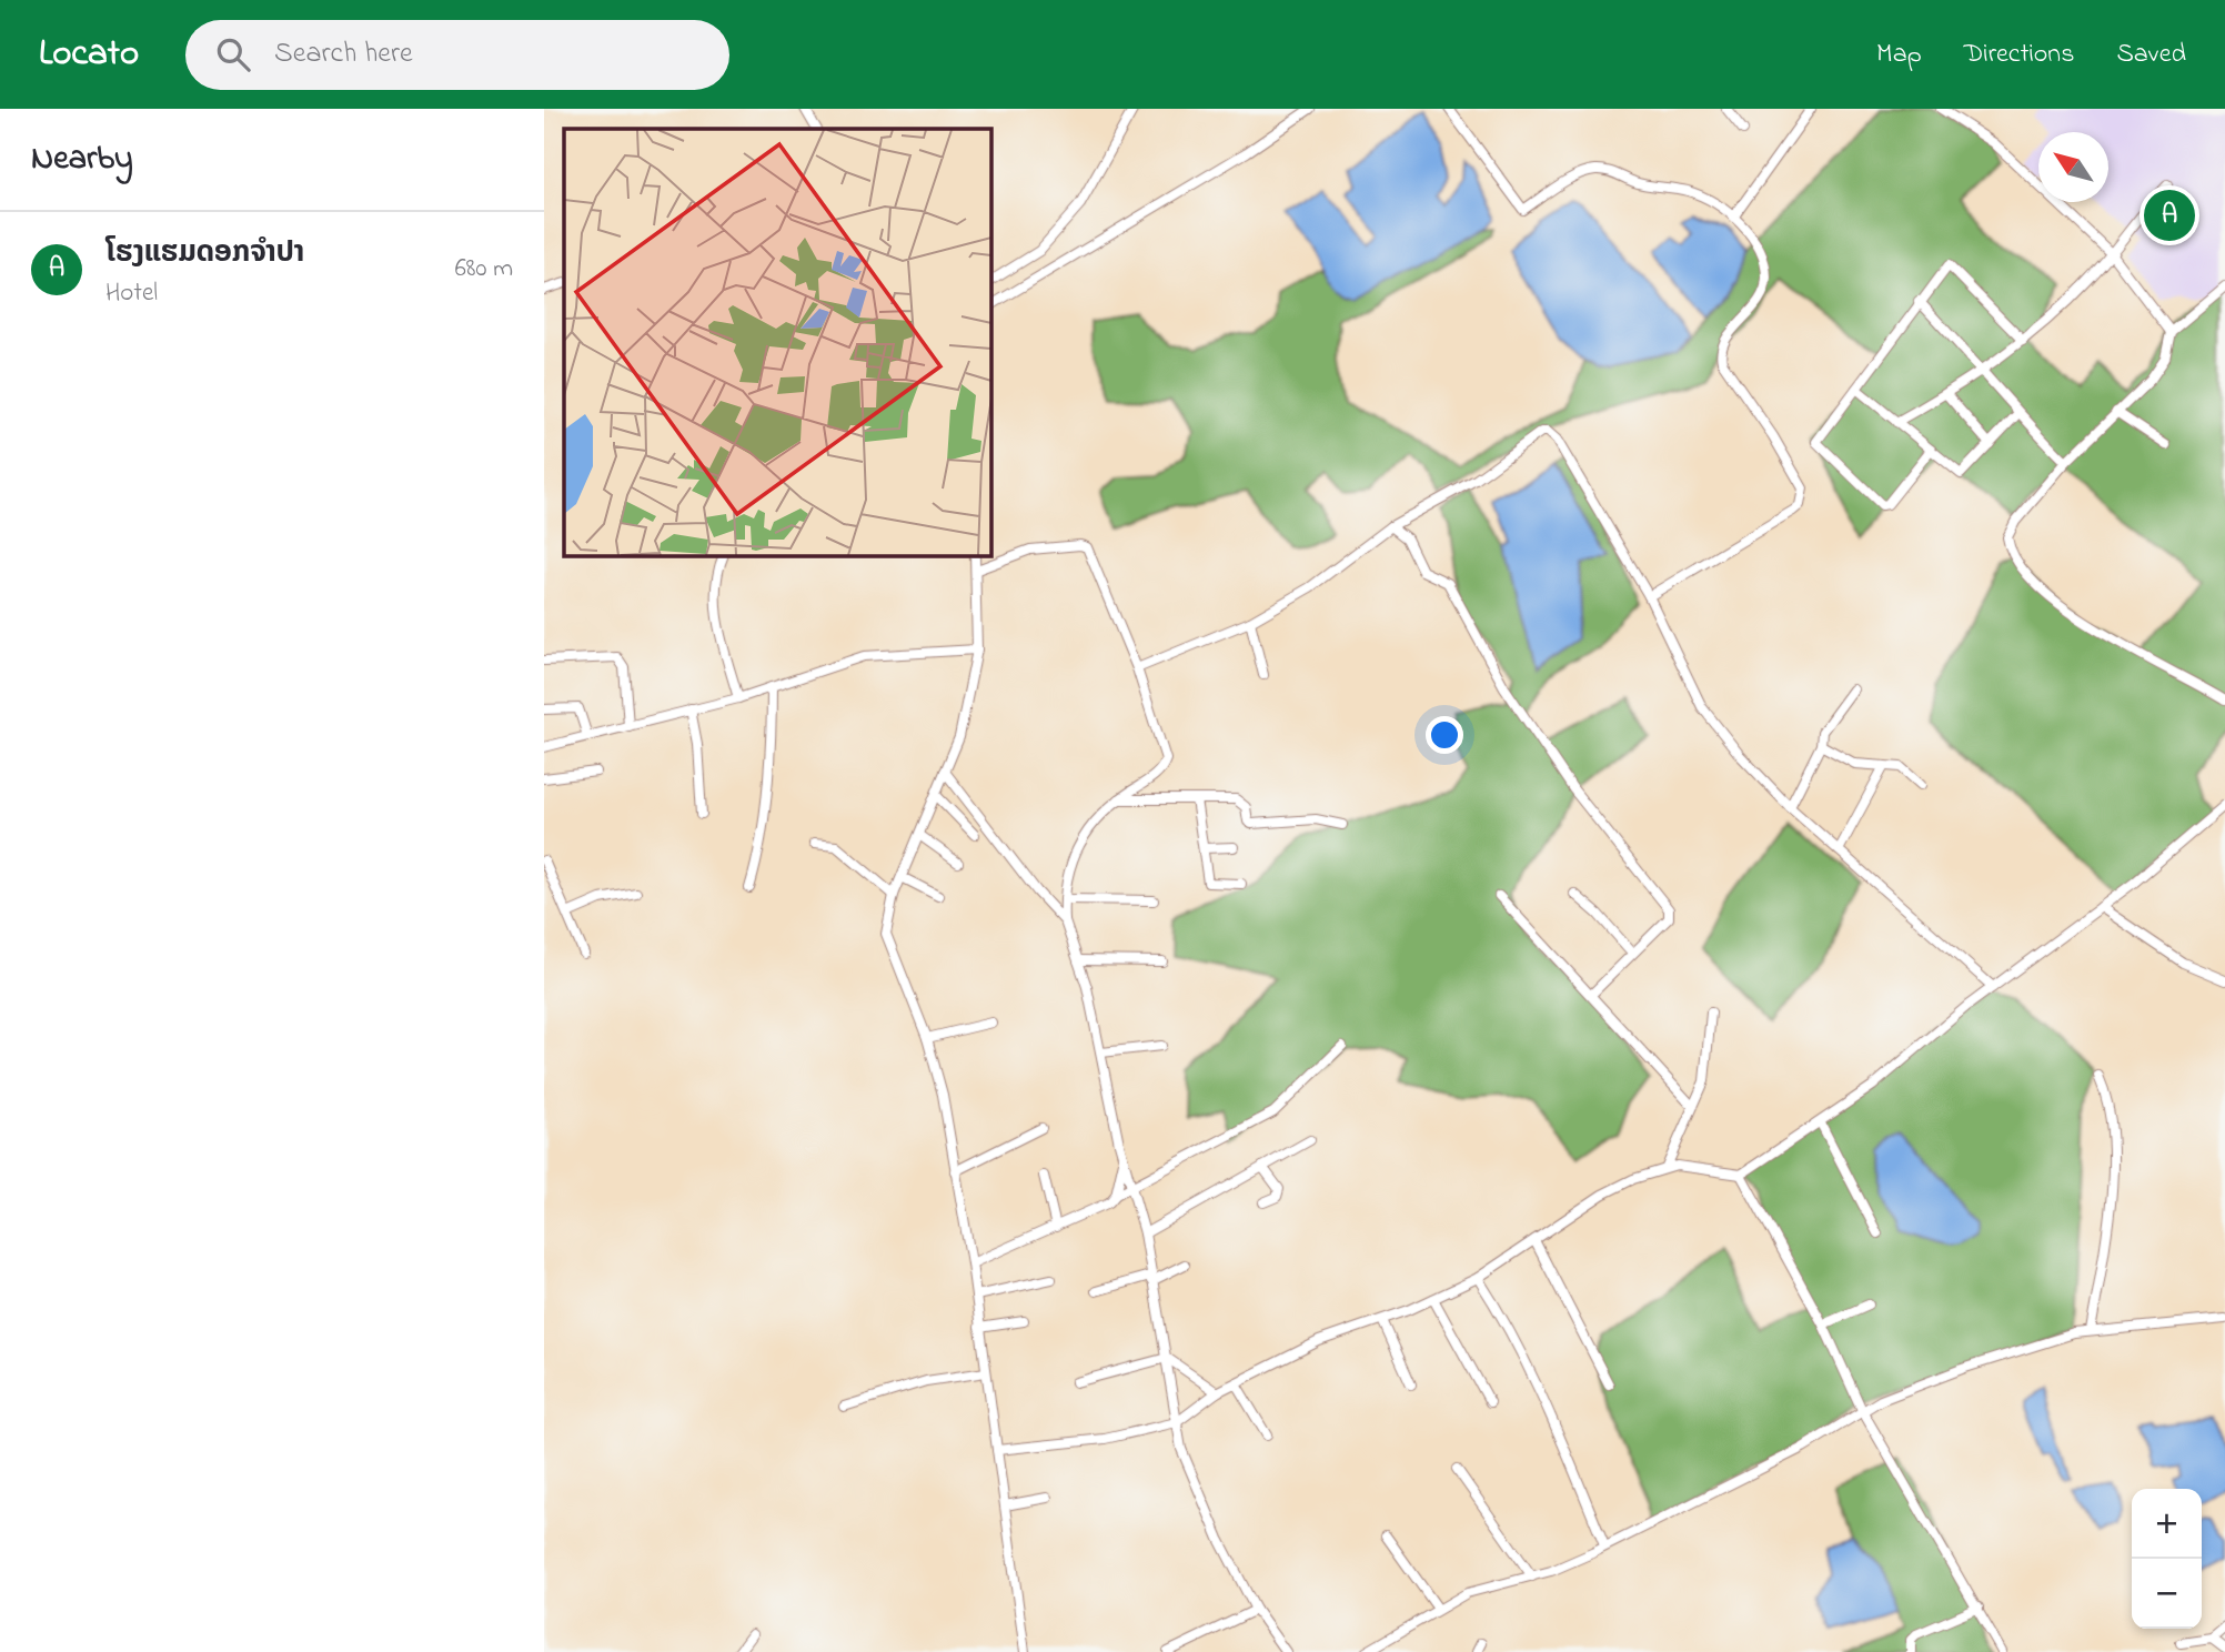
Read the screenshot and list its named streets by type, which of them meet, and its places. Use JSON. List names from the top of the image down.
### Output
{
  "north": "top left",
  "page": {
    "header": "Locato",
    "search": "Search here",
    "nav": ["Map", "Directions", "Saved"],
    "heading": "Nearby",
    "pins": "A",
    "list": [
      {
        "mark": "A",
        "name": "ໂຮງແຮມດອກຈຳປາ",
        "note": "Hotel",
        "value": "680 m"
      }
    ],
    "map_buttons": ["+", "−"]
  }
}
